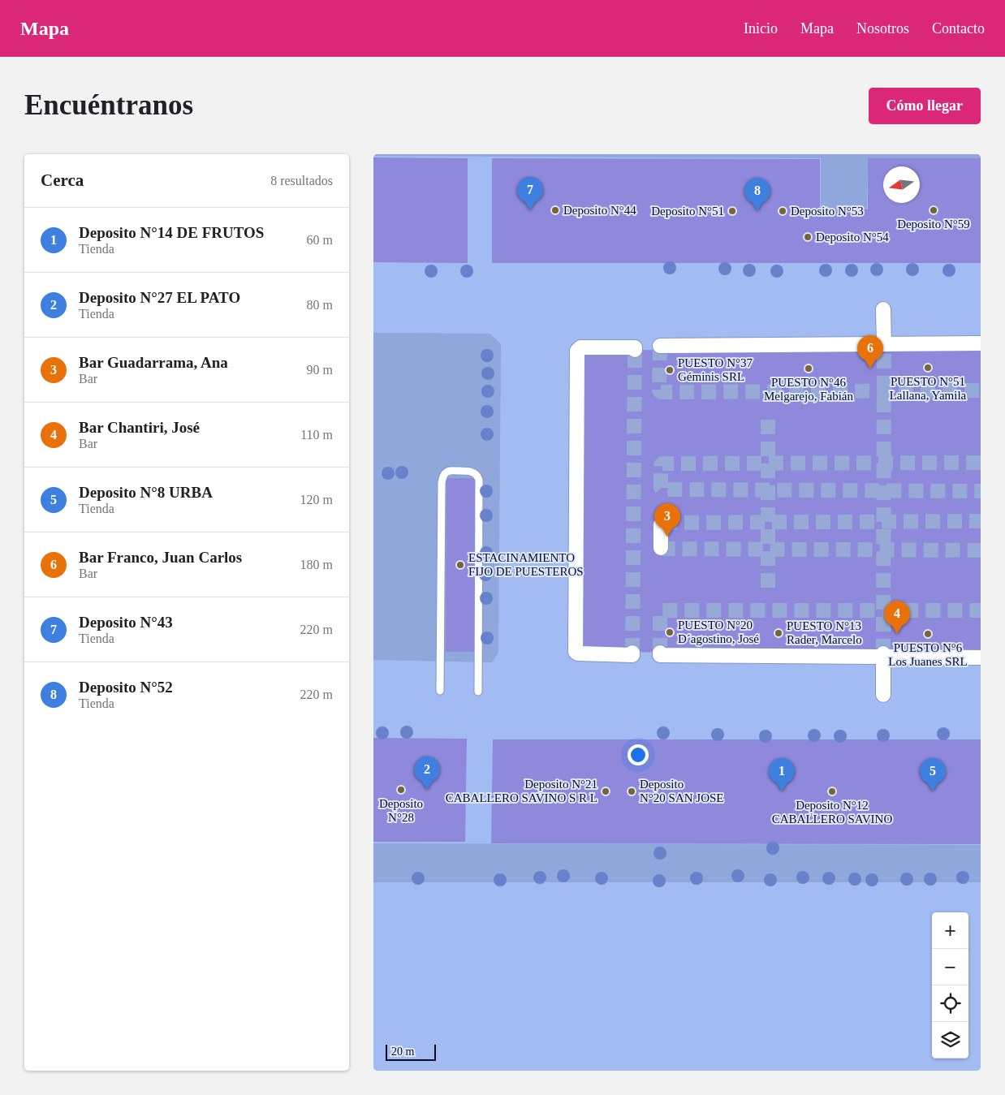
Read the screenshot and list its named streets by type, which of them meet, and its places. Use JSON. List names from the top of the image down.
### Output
{
  "places": [
    "Deposito N°44",
    "Deposito N°59",
    "Deposito N°51",
    "Deposito N°53",
    "Deposito N°54",
    "PUESTO N°51 Lallana, Yamila",
    "PUESTO N°46 Melgarejo, Fabián",
    "PUESTO N°37 Géminis SRL",
    "ESTACINAMIENTO FIJO DE PUESTEROS",
    "PUESTO N°20 D´agostino, José",
    "PUESTO N°13 Rader, Marcelo",
    "PUESTO N°6 Los Juanes SRL",
    "Deposito N°28",
    "Deposito N°21 CABALLERO SAVINO S R L",
    "Deposito N°20 SAN JOSE",
    "Deposito N°12 CABALLERO SAVINO"
  ],
  "scale_bar": "20 m",
  "north": "left",
  "page": {
    "header": "Mapa",
    "nav": [
      "Inicio",
      "Mapa",
      "Nosotros",
      "Contacto"
    ],
    "buttons": "Cómo llegar",
    "title": "Encuéntranos",
    "heading": ["Cerca", "8 resultados"],
    "pins": [
      "7",
      "8",
      "6",
      "3",
      "4",
      "2",
      "1",
      "5"
    ],
    "list": [
      {
        "mark": "1",
        "name": "Deposito N°14 DE FRUTOS",
        "note": "Tienda",
        "value": "60 m"
      },
      {
        "mark": "2",
        "name": "Deposito N°27 EL PATO",
        "note": "Tienda",
        "value": "80 m"
      },
      {
        "mark": "3",
        "name": "Bar Guadarrama, Ana",
        "note": "Bar",
        "value": "90 m"
      },
      {
        "mark": "4",
        "name": "Bar Chantiri, José",
        "note": "Bar",
        "value": "110 m"
      },
      {
        "mark": "5",
        "name": "Deposito N°8 URBA",
        "note": "Tienda",
        "value": "120 m"
      },
      {
        "mark": "6",
        "name": "Bar Franco, Juan Carlos",
        "note": "Bar",
        "value": "180 m"
      },
      {
        "mark": "7",
        "name": "Deposito N°43",
        "note": "Tienda",
        "value": "220 m"
      },
      {
        "mark": "8",
        "name": "Deposito N°52",
        "note": "Tienda",
        "value": "220 m"
      }
    ],
    "map_buttons": ["+", "−"],
    "scale": "20 m"
  }
}
